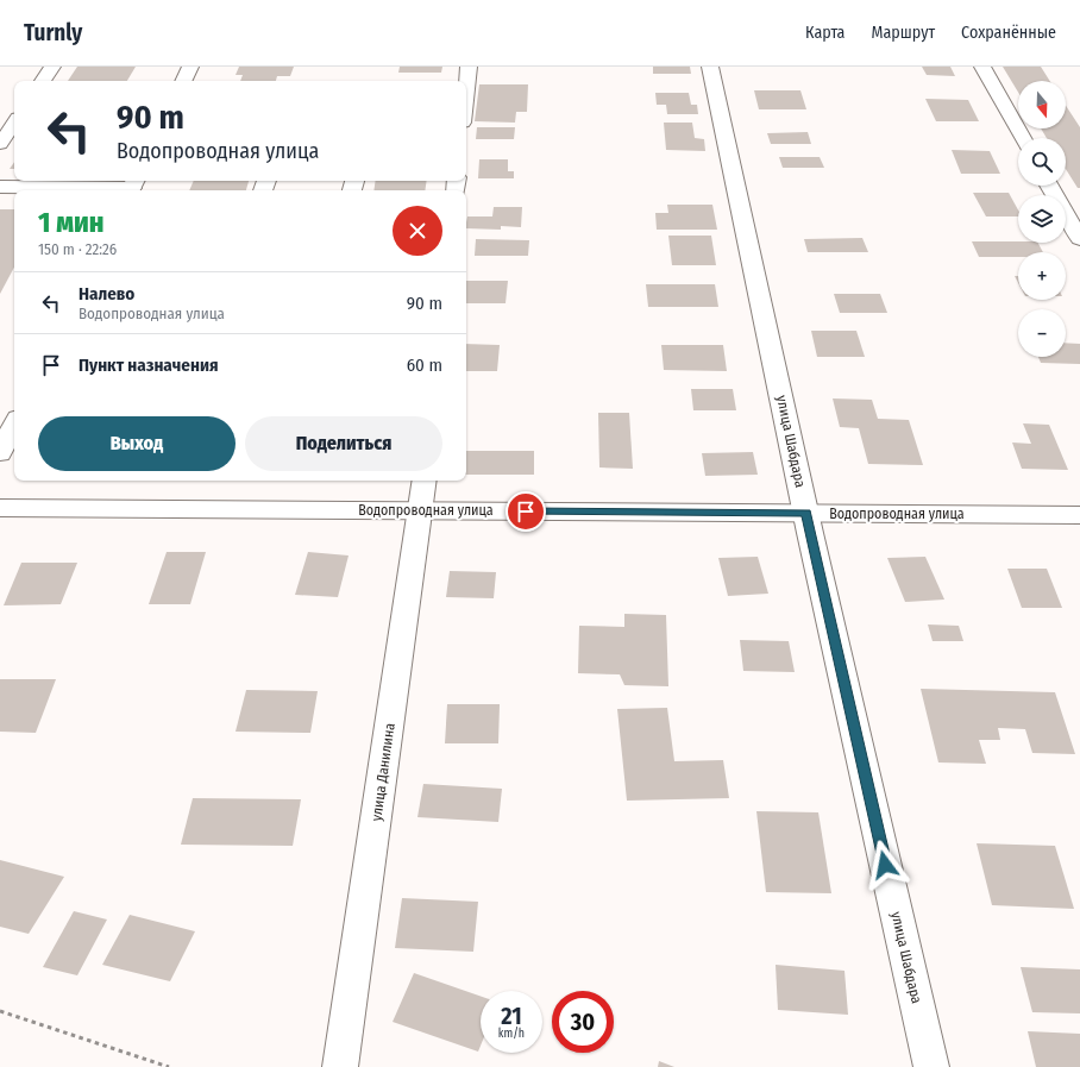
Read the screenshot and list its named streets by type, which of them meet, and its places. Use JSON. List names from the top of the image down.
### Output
{
  "streets": {
    "street": ["улица Шабдара", "Водопроводная улица", "улица Данилина"]
  },
  "crossings": [
    ["улица Шабдара", "Водопроводная улица"],
    ["Водопроводная улица", "улица Данилина"]
  ],
  "north": "bottom",
  "page": {
    "header": "Turnly",
    "nav": ["Карта", "Маршрут", "Сохранённые"],
    "map_buttons": ["+", "−"],
    "turn": ["90 m", "Водопроводная улица"],
    "heading": ["1 мин", "150 m · 22:26"],
    "list": [
      {
        "name": "Налево",
        "note": "Водопроводная улица",
        "value": "90 m"
      },
      {
        "name": "Пункт назначения",
        "value": "60 m"
      }
    ],
    "buttons": ["Выход", "Поделиться"],
    "speed": "21 km/h",
    "limit": "30"
  }
}
